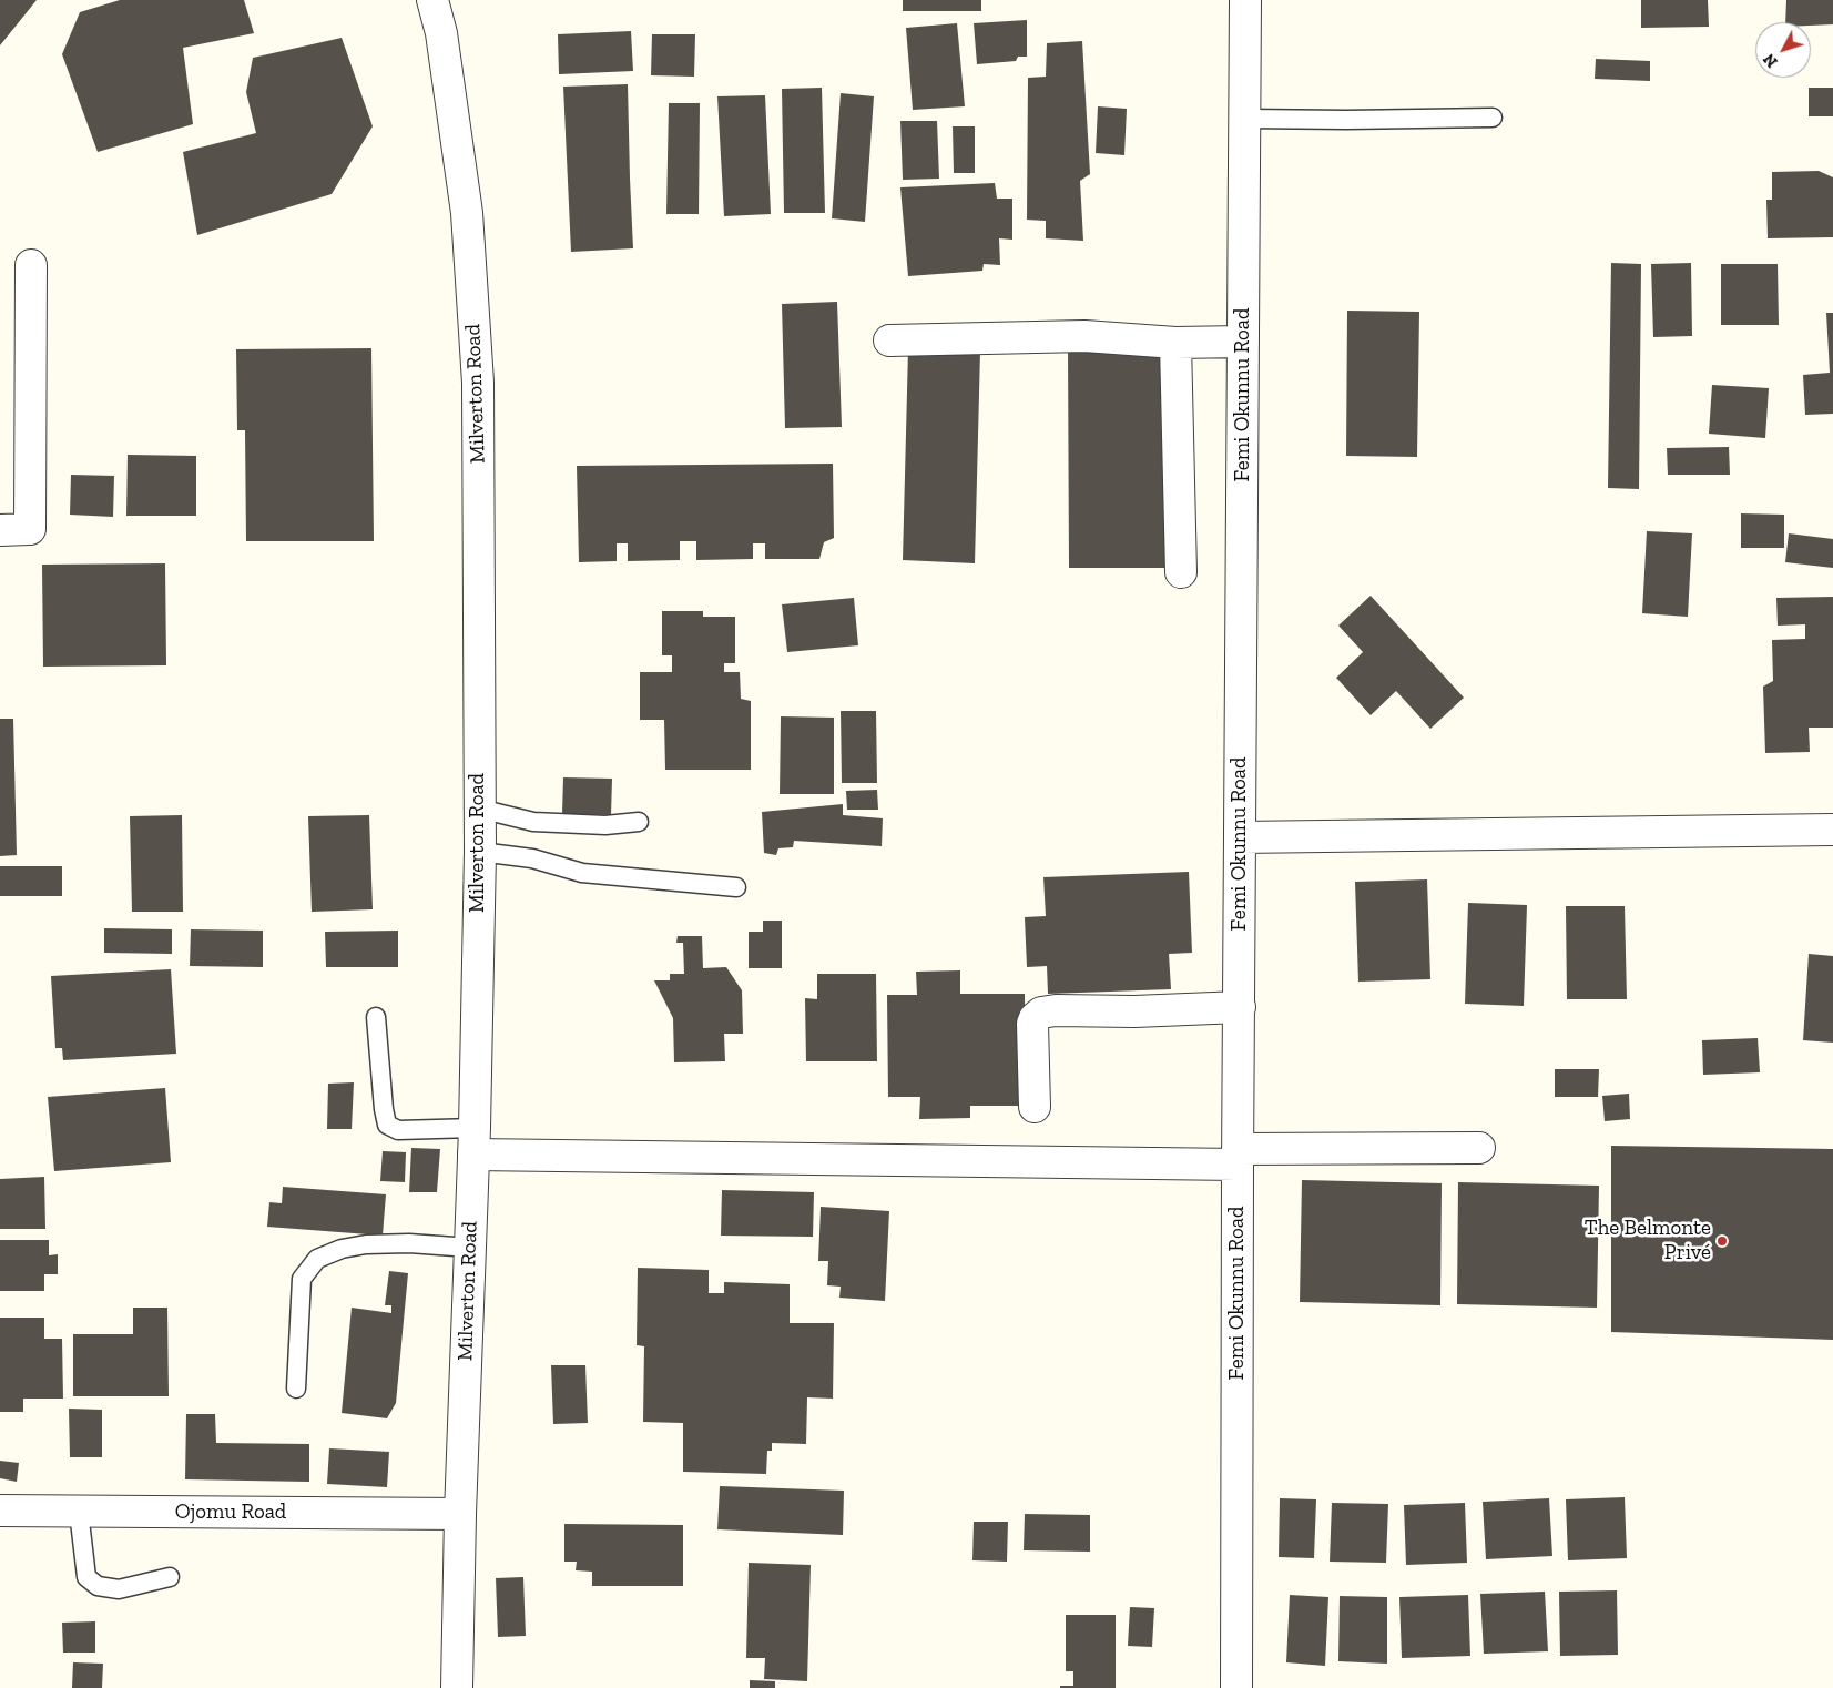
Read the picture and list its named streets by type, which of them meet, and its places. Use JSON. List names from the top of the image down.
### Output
{
  "streets": {
    "street": ["Milverton Road", "Femi Okunnu Road", "Ojomu Road"]
  },
  "crossings": [
    ["Milverton Road", "Ojomu Road"]
  ],
  "places": ["The Belmonte Privé"],
  "north": "bottom left"
}
